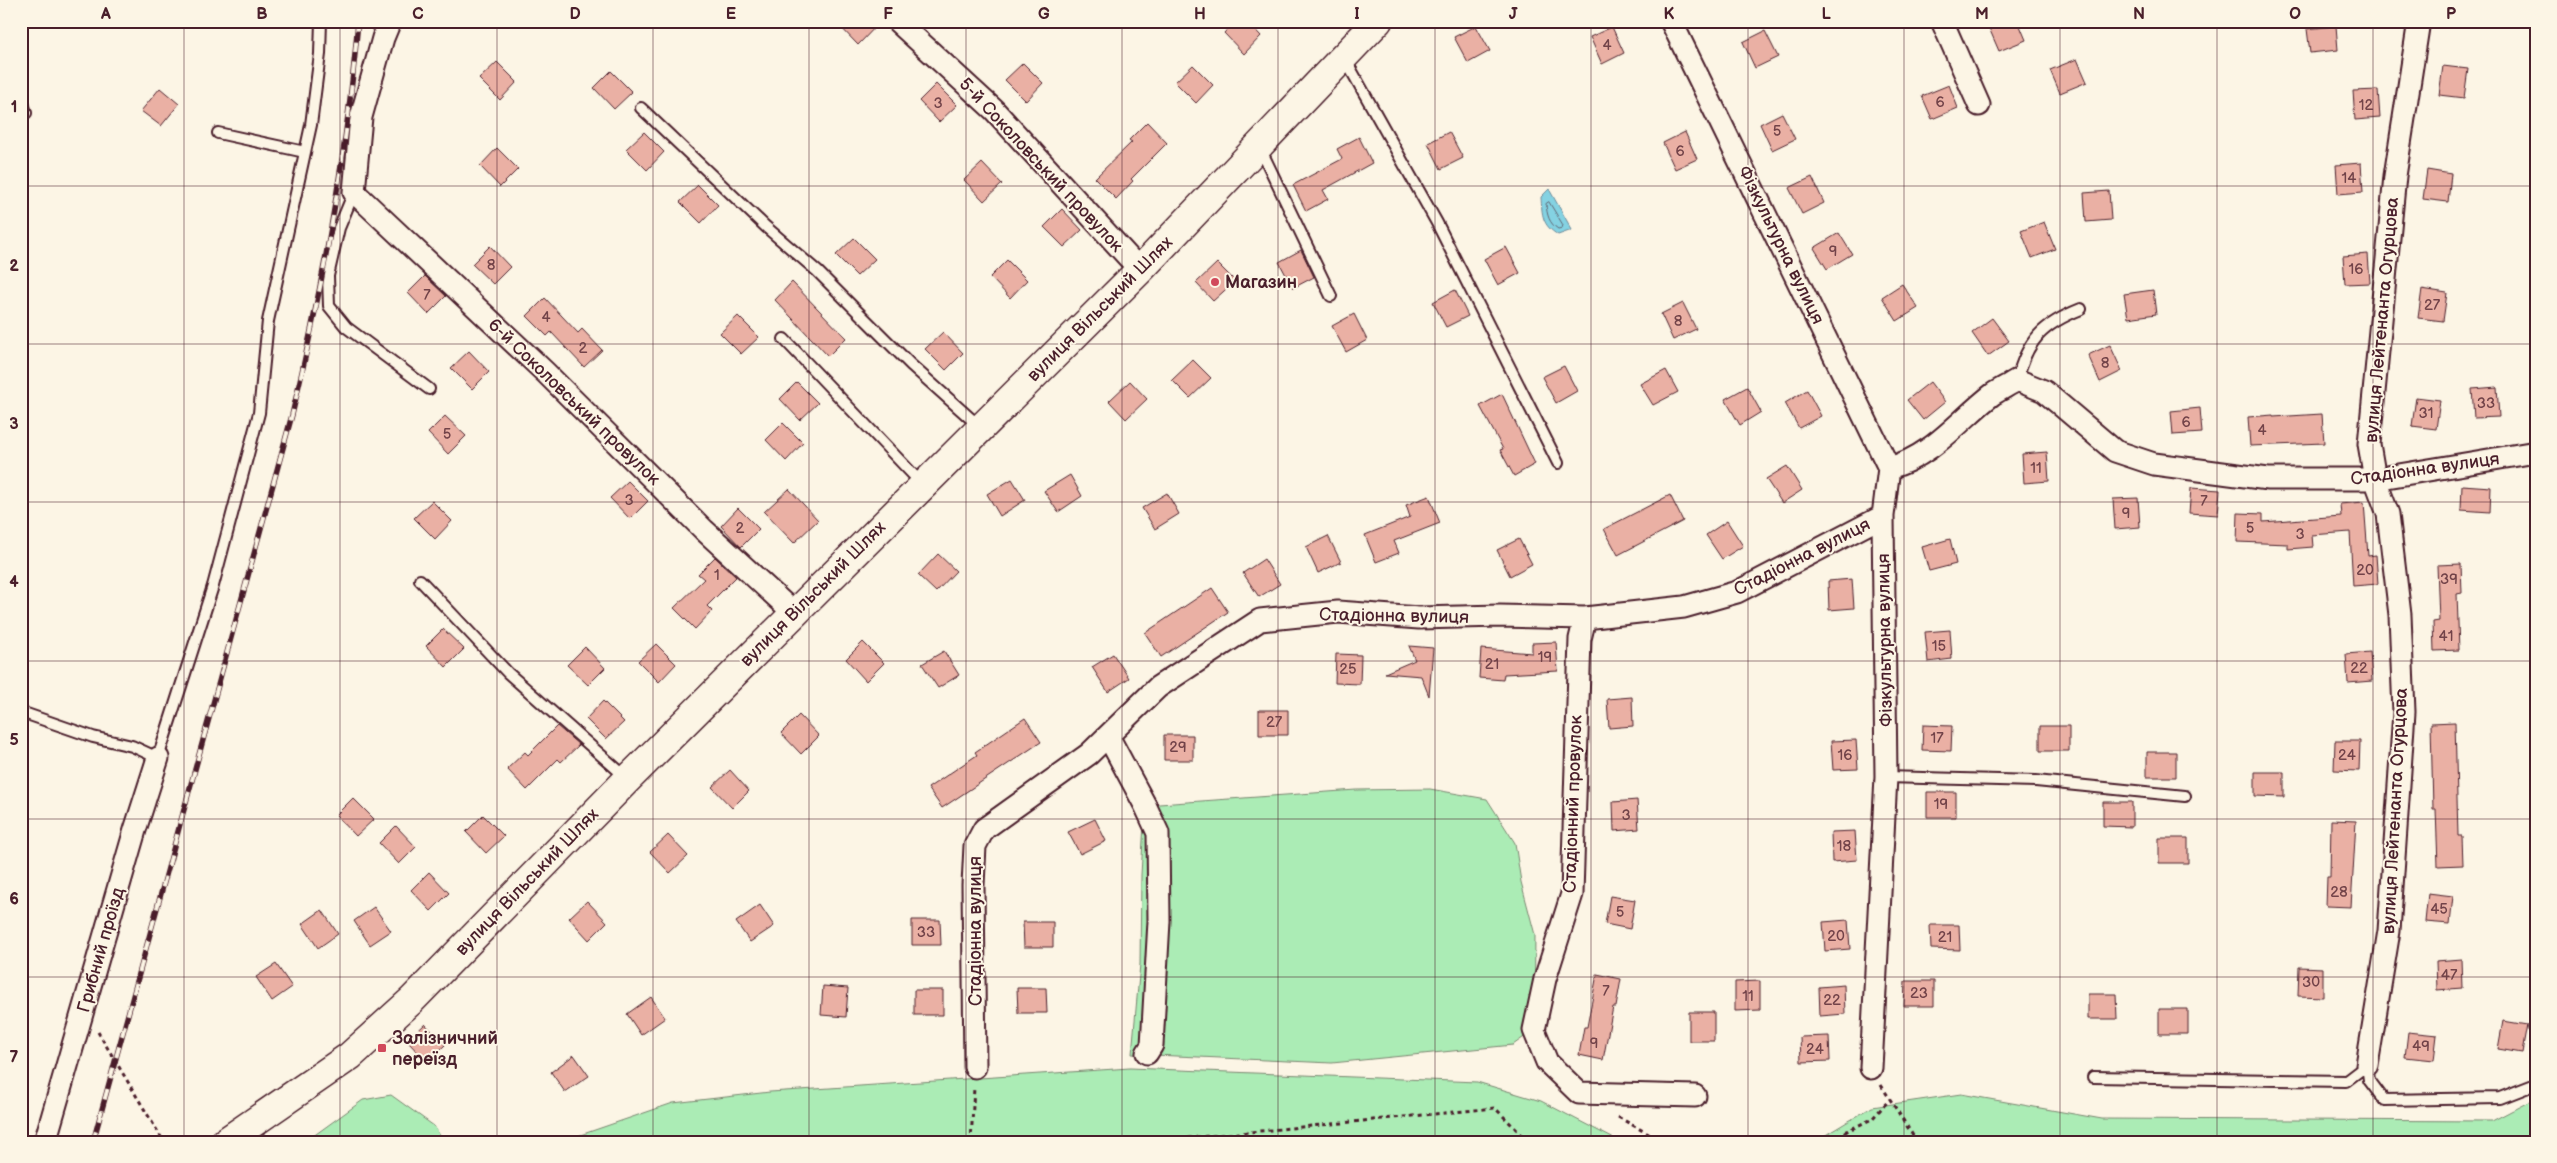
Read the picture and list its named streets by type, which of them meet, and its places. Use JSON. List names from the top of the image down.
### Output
{
  "streets": {
    "street": [
      "5-й Соколовський провулок",
      "Фізкультурна вулиця",
      "вулиця Вільський Шлях",
      "вулиця Лейтенанта Огурцова",
      "6-й Соколовський провулок",
      "Стадіонна вулиця",
      "Стадіонний провулок",
      "Грибний проїзд"
    ]
  },
  "crossings": [
    ["5-й Соколовський провулок", "вулиця Вільський Шлях"],
    ["Фізкультурна вулиця", "Стадіонна вулиця"],
    ["вулиця Вільський Шлях", "6-й Соколовський провулок"],
    ["вулиця Лейтенанта Огурцова", "Стадіонна вулиця"],
    ["Стадіонна вулиця", "Стадіонний провулок"]
  ],
  "places": {
    "other": ["Магазин"],
    "transit": ["Залізничний переїзд"]
  },
  "house_numbers": [
    "4",
    "6",
    "3",
    "12",
    "5",
    "6",
    "14",
    "9",
    "8",
    "16",
    "7",
    "27",
    "4",
    "8",
    "2",
    "8",
    "33",
    "31",
    "6",
    "4",
    "5",
    "11",
    "3",
    "7",
    "9",
    "2",
    "5",
    "3",
    "20",
    "1",
    "39",
    "41",
    "15",
    "19",
    "21",
    "22",
    "25",
    "27",
    "17",
    "29",
    "16",
    "24",
    "19",
    "3",
    "18",
    "28",
    "45",
    "5",
    "33",
    "20",
    "21",
    "47",
    "30",
    "7",
    "23",
    "11",
    "22",
    "9",
    "49",
    "24"
  ],
  "grid": {
    "columns": [
      "A",
      "B",
      "C",
      "D",
      "E",
      "F",
      "G",
      "H",
      "I",
      "J",
      "K",
      "L",
      "M",
      "N",
      "O",
      "P"
    ],
    "rows": [
      "1",
      "2",
      "3",
      "4",
      "5",
      "6",
      "7"
    ]
  }
}
